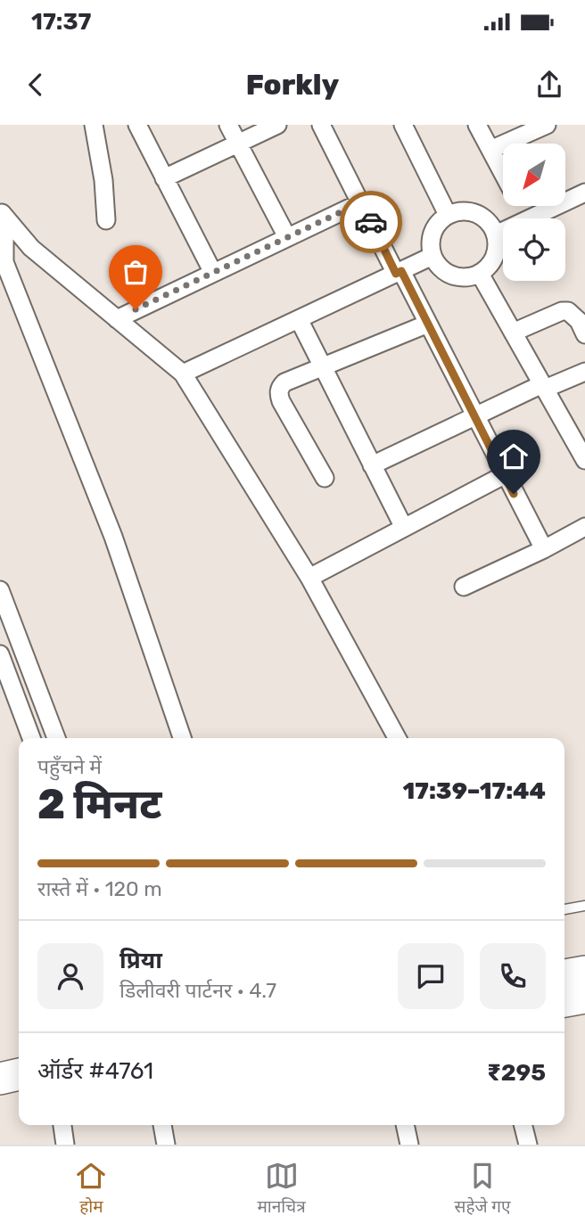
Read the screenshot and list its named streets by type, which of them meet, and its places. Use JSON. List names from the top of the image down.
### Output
{
  "north": "bottom left",
  "page": {
    "status": "17:37",
    "header": "Forkly",
    "heading": ["2 मिनट", "पहुँचने में", "17:39–17:44"],
    "panel": [
      "प्रिया",
      "डिलीवरी पार्टनर · 4.7",
      "ऑर्डर #4761",
      "₹295"
    ],
    "bar": "रास्ते में · 120 m",
    "tabs": ["होम", "मानचित्र", "सहेजे गए"]
  }
}
